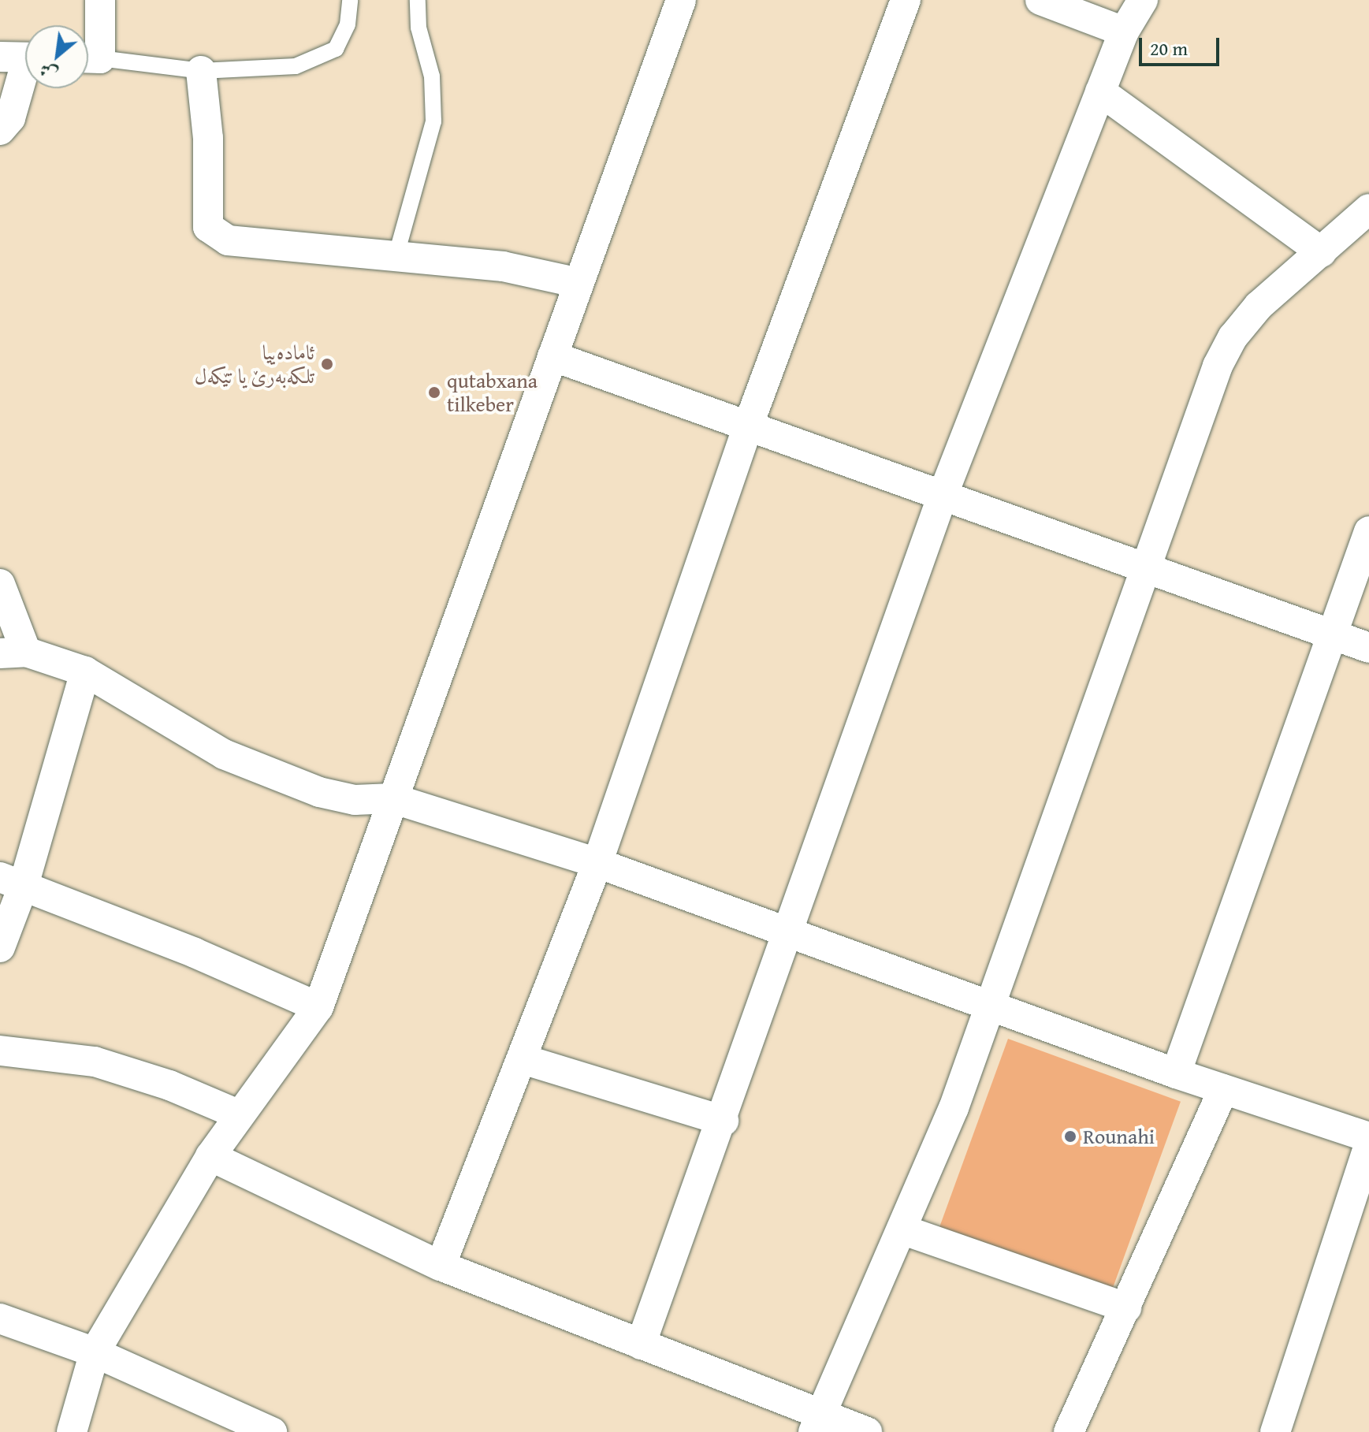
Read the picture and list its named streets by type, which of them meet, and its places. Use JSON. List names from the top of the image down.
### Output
{
  "places": ["ئامادەییا تلکەبەرێ یا تێکەل", "qutabxana tilkeber", "Rounahi"],
  "scale_bar": "20 m",
  "north": "bottom left"
}
